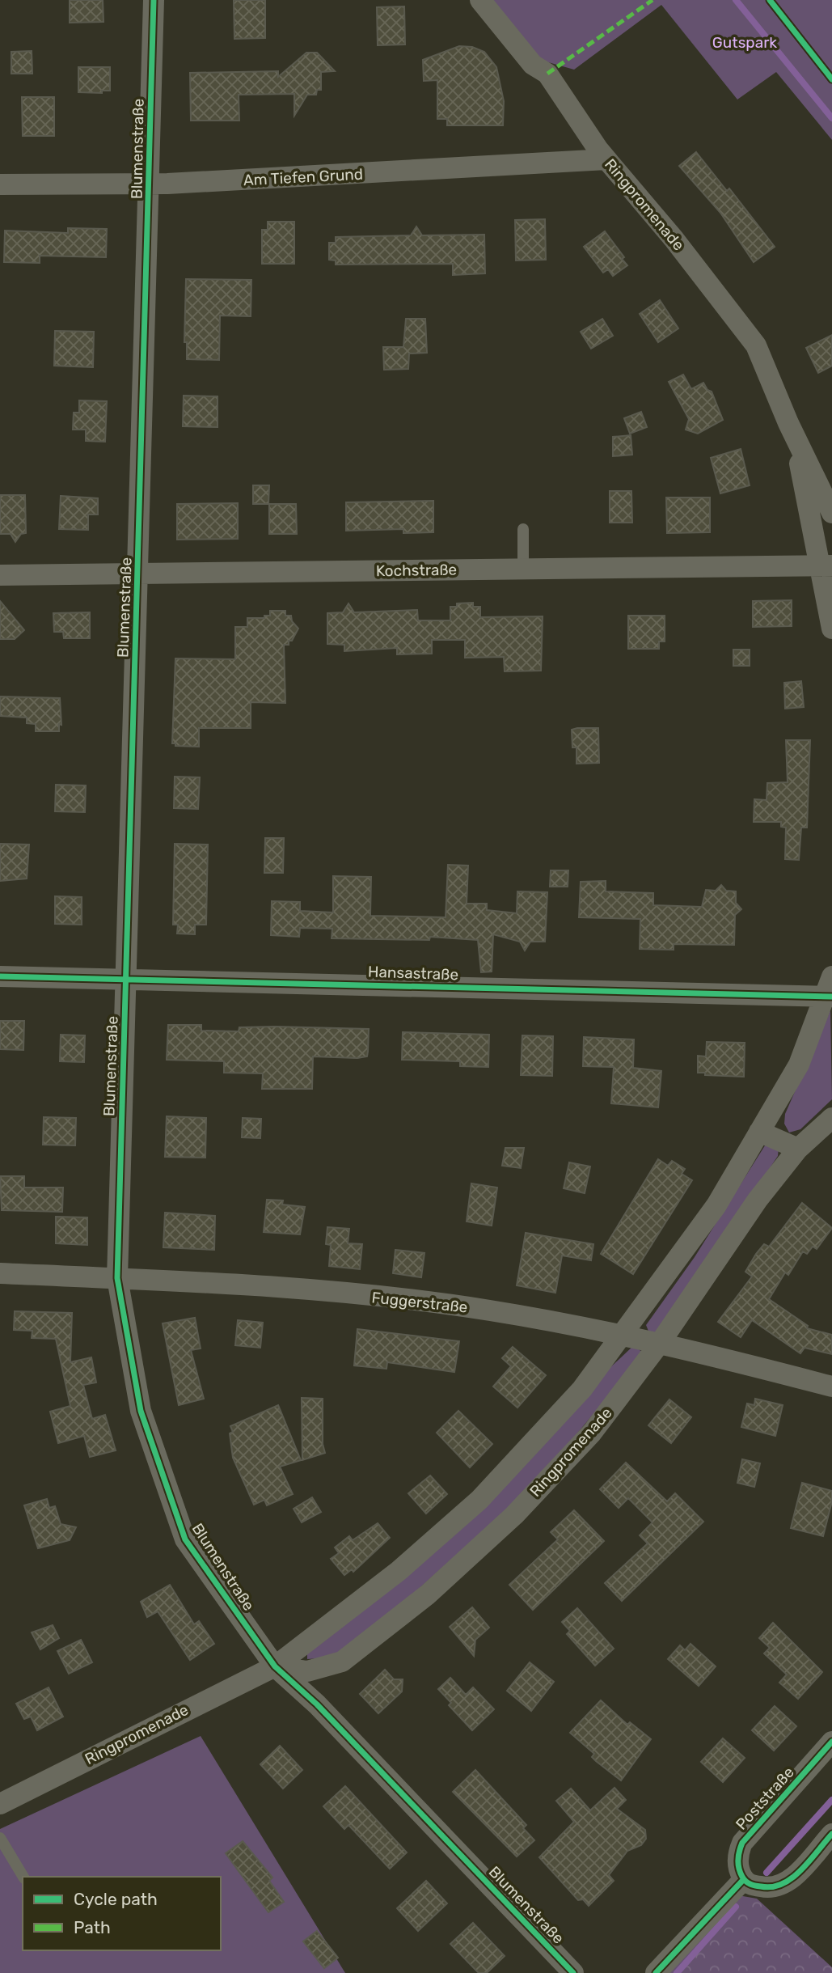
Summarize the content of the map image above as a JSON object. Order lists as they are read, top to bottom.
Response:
{
  "streets": {
    "street": [
      "Blumenstraße",
      "Am Tiefen Grund",
      "Ringpromenade",
      "Kochstraße",
      "Hansastraße",
      "Fuggerstraße",
      "Poststraße"
    ]
  },
  "crossings": [
    ["Blumenstraße", "Am Tiefen Grund"],
    ["Blumenstraße", "Ringpromenade"],
    ["Blumenstraße", "Kochstraße"],
    ["Blumenstraße", "Hansastraße"],
    ["Blumenstraße", "Fuggerstraße"],
    ["Am Tiefen Grund", "Ringpromenade"],
    ["Ringpromenade", "Kochstraße"],
    ["Ringpromenade", "Hansastraße"],
    ["Ringpromenade", "Fuggerstraße"]
  ],
  "parks": ["Gutspark"],
  "legend": ["Cycle path", "Path"]
}
